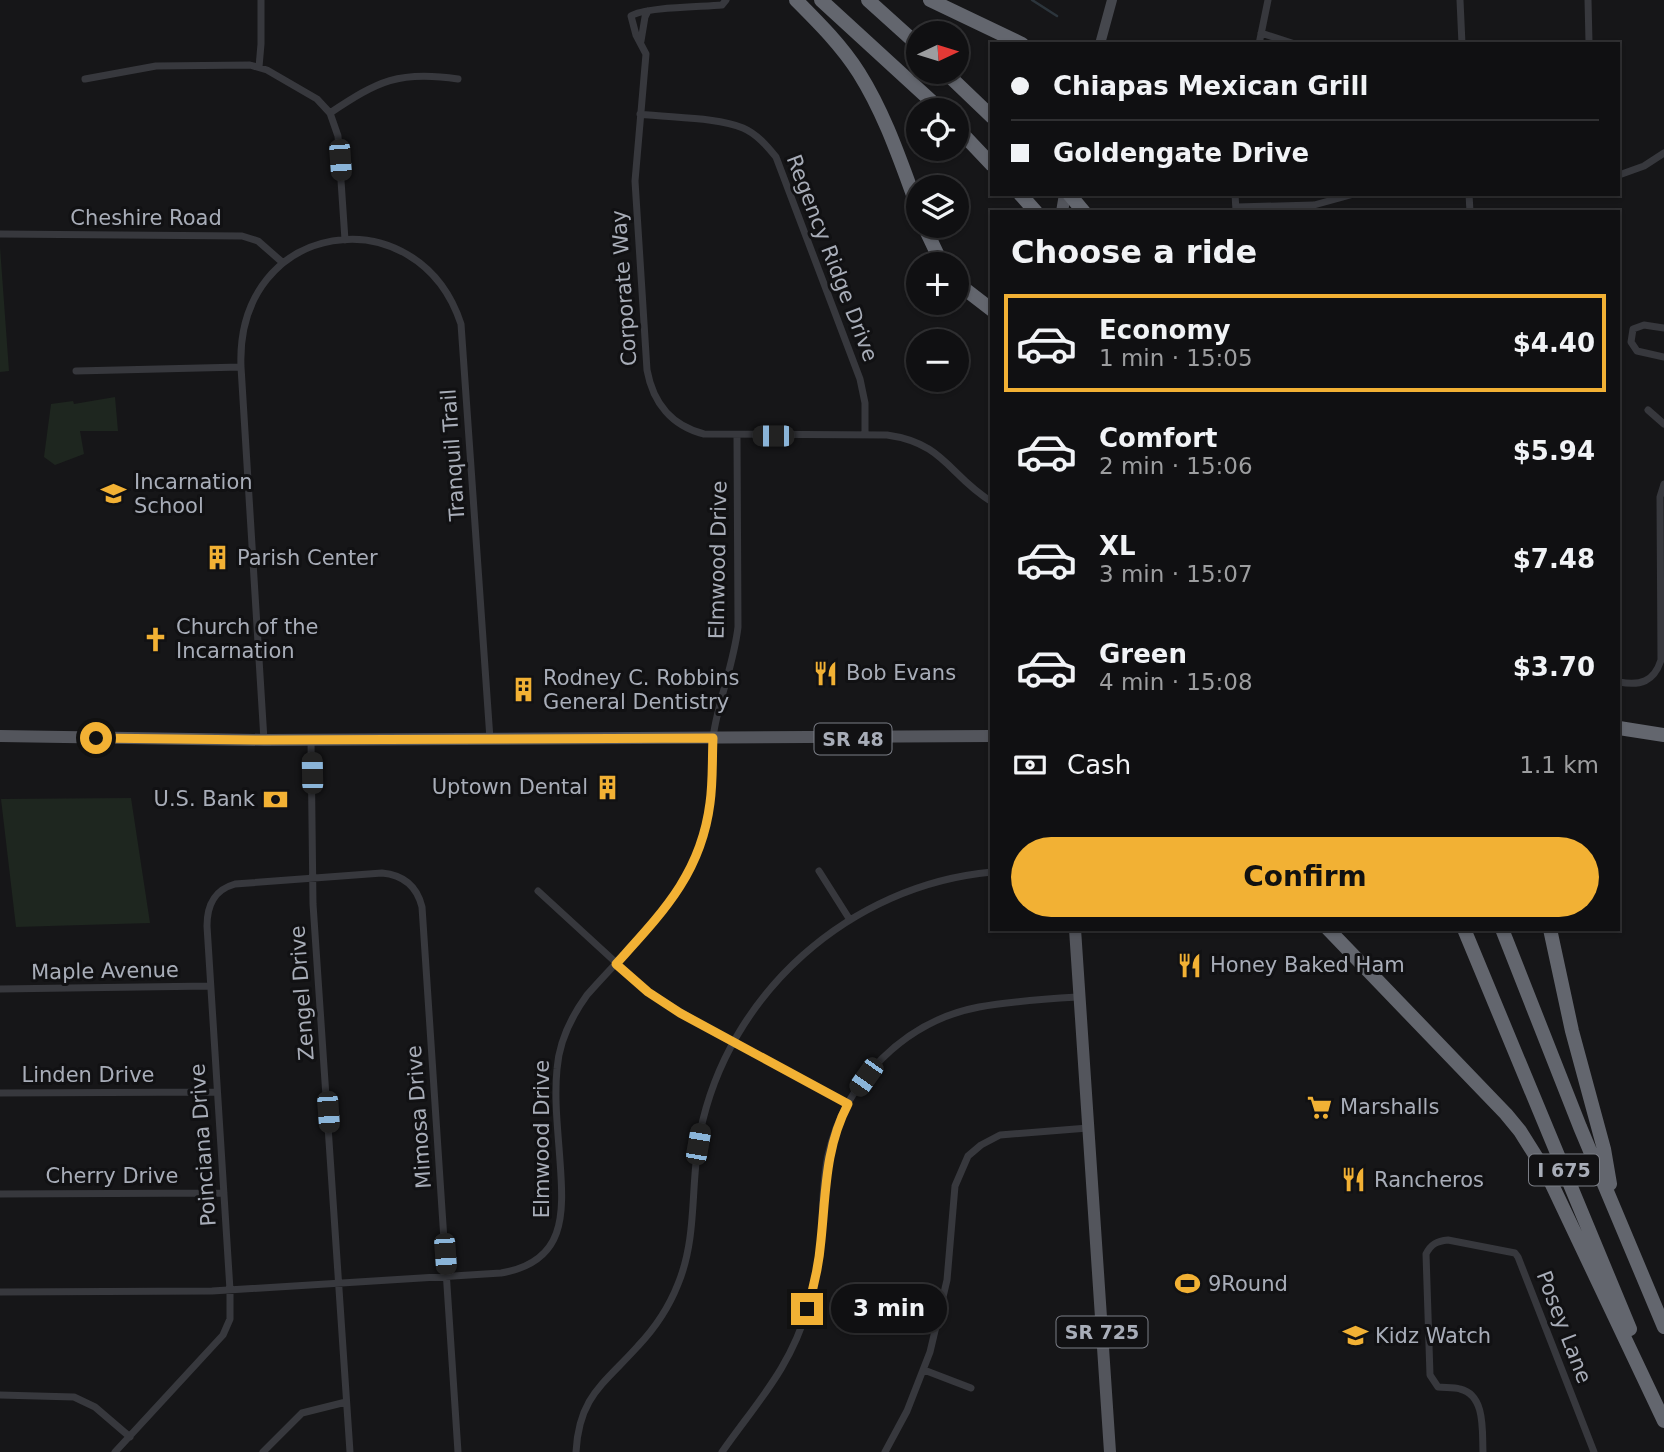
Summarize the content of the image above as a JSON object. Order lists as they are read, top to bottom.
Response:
{
  "streets": {
    "highway": ["I 675"],
    "main road": ["SR 48", "SR 725"],
    "street": [
      "Cheshire Road",
      "Regency Ridge Drive",
      "Corporate Way",
      "Tranquil Trail",
      "Elmwood Drive",
      "Maple Avenue",
      "Zengel Drive",
      "Linden Drive",
      "Mimosa Drive",
      "Poinciana Drive",
      "Cherry Drive",
      "Posey Lane"
    ]
  },
  "crossings": [
    ["Cheshire Road", "Tranquil Trail"],
    ["Regency Ridge Drive", "Corporate Way"],
    ["Corporate Way", "Elmwood Drive"],
    ["Tranquil Trail", "SR 48"],
    ["Elmwood Drive", "SR 48"],
    ["Elmwood Drive", "Zengel Drive"],
    ["Elmwood Drive", "Mimosa Drive"],
    ["Elmwood Drive", "Poinciana Drive"],
    ["SR 48", "Zengel Drive"],
    ["Maple Avenue", "Poinciana Drive"],
    ["Zengel Drive", "Mimosa Drive"],
    ["Zengel Drive", "Poinciana Drive"],
    ["Linden Drive", "Poinciana Drive"],
    ["Mimosa Drive", "Poinciana Drive"],
    ["Poinciana Drive", "Cherry Drive"]
  ],
  "places": {
    "school or university": ["Incarnation School", "Kidz Watch"],
    "building": ["Parish Center", "Rodney C. Robbins General Dentistry", "Uptown Dental"],
    "church": ["Church of the Incarnation"],
    "restaurant": ["Bob Evans", "Honey Baked Ham", "Rancheros"],
    "bank": ["U.S. Bank"],
    "supermarket": ["Marshalls"],
    "sports": ["9Round"]
  },
  "north": "right",
  "page": {
    "map_buttons": ["+", "−"],
    "banner": ["Chiapas Mexican Grill", "Goldengate Drive"],
    "heading": "Choose a ride",
    "list": [
      {
        "name": "Economy",
        "note": "1 min · 15:05",
        "value": "$4.40"
      },
      {
        "name": "Comfort",
        "note": "2 min · 15:06",
        "value": "$5.94"
      },
      {
        "name": "XL",
        "note": "3 min · 15:07",
        "value": "$7.48"
      },
      {
        "name": "Green",
        "note": "4 min · 15:08",
        "value": "$3.70"
      }
    ],
    "pay": ["Cash", "1.1 km"],
    "buttons": "Confirm",
    "bubble": "3 min"
  }
}
